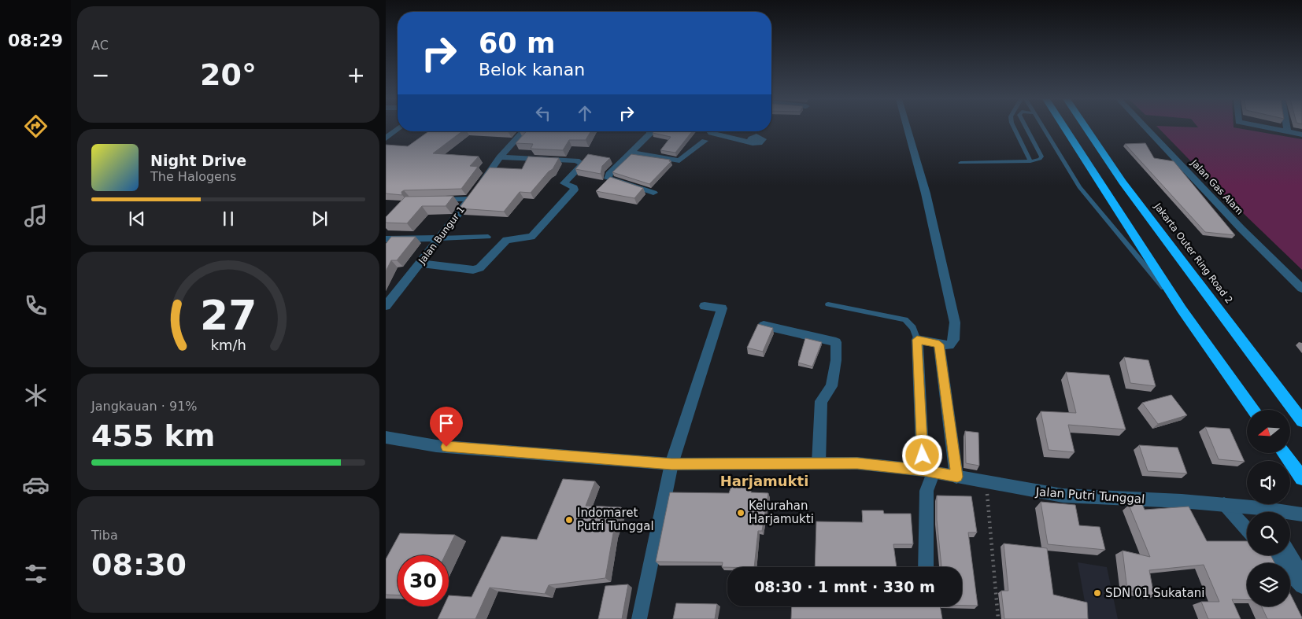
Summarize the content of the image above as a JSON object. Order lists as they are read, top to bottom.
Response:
{
  "streets": {
    "highway": ["Jakarta Outer Ring Road 2"],
    "street": ["Jalan Gas Alam", "Jalan Bungur 1", "Jalan Putri Tunggal"]
  },
  "districts": ["Harjamukti"],
  "places": ["Kelurahan Harjamukti", "Indomaret Putri Tunggal", "SDN 01 Sukatani"],
  "north": "left",
  "page": {
    "tabs": "08:29",
    "tile": [
      "AC",
      ["Jangkauan · 91%", "455 km"],
      ["Tiba", "08:30"]
    ],
    "turn": ["60 m", "Belok kanan"],
    "heat": ["−", "20°", "+"],
    "song": ["Night Drive", "The Halogens"],
    "limit": "30",
    "trip": "08:30 · 1 mnt · 330 m",
    "gauge": ["27", "km/h"]
  }
}
